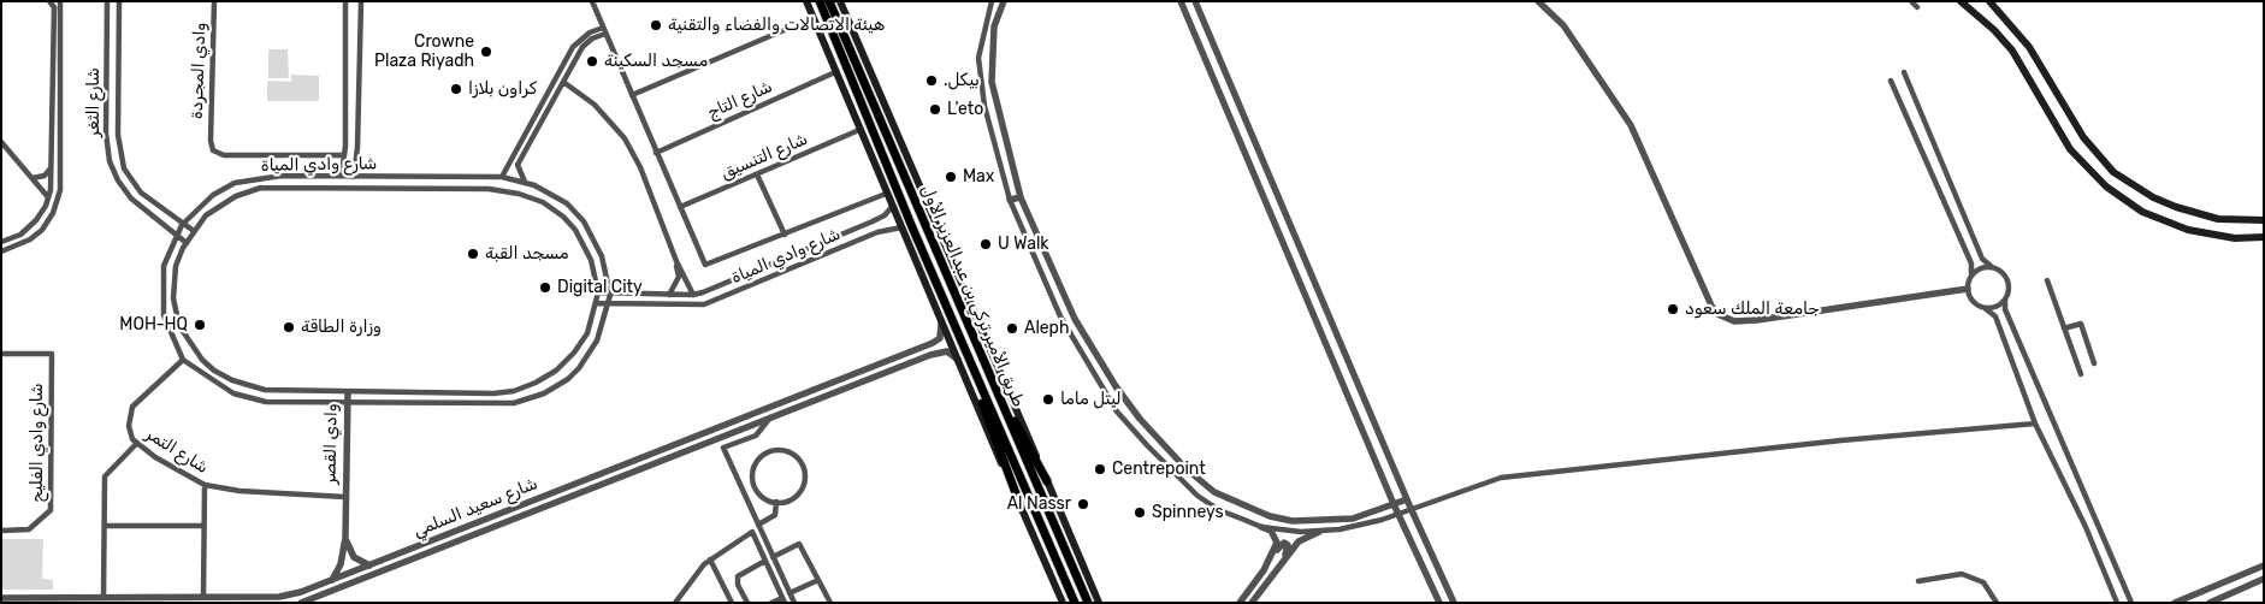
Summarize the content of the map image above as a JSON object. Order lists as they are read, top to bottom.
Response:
{
  "streets": {
    "main road": ["طريق الأمير تركي بن عبدالعزيز الأول"],
    "street": [
      "وادي المجردة",
      "شارع التاج",
      "شارع الثغر",
      "شارع التنسيق",
      "شارع وادي المياة",
      "شارع وادي الفليح",
      "وادي القصر",
      "شارع التمر",
      "شارع سعيد السلمي"
    ]
  },
  "crossings": [
    ["شارع الثغر", "شارع وادي المياة"],
    ["شارع وادي المياة", "وادي القصر"],
    ["شارع وادي المياة", "شارع التمر"],
    ["وادي القصر", "شارع التمر"],
    ["وادي القصر", "شارع سعيد السلمي"]
  ],
  "places": [
    "هيئة الاتصالات والفضاء والتقنية",
    "Crowne Plaza Riyadh",
    "مسجد السكينة",
    ".بيكل",
    "كراون بلازا",
    "L'eto",
    "Max",
    "U Walk",
    "مسجد القبة",
    "Digital City",
    "جامعة الملك سعود",
    "MOH-HQ",
    "وزارة الطاقة",
    "Aleph",
    "ليتل ماما",
    "Centrepoint",
    "Al Nassr",
    "Spinneys"
  ]
}
